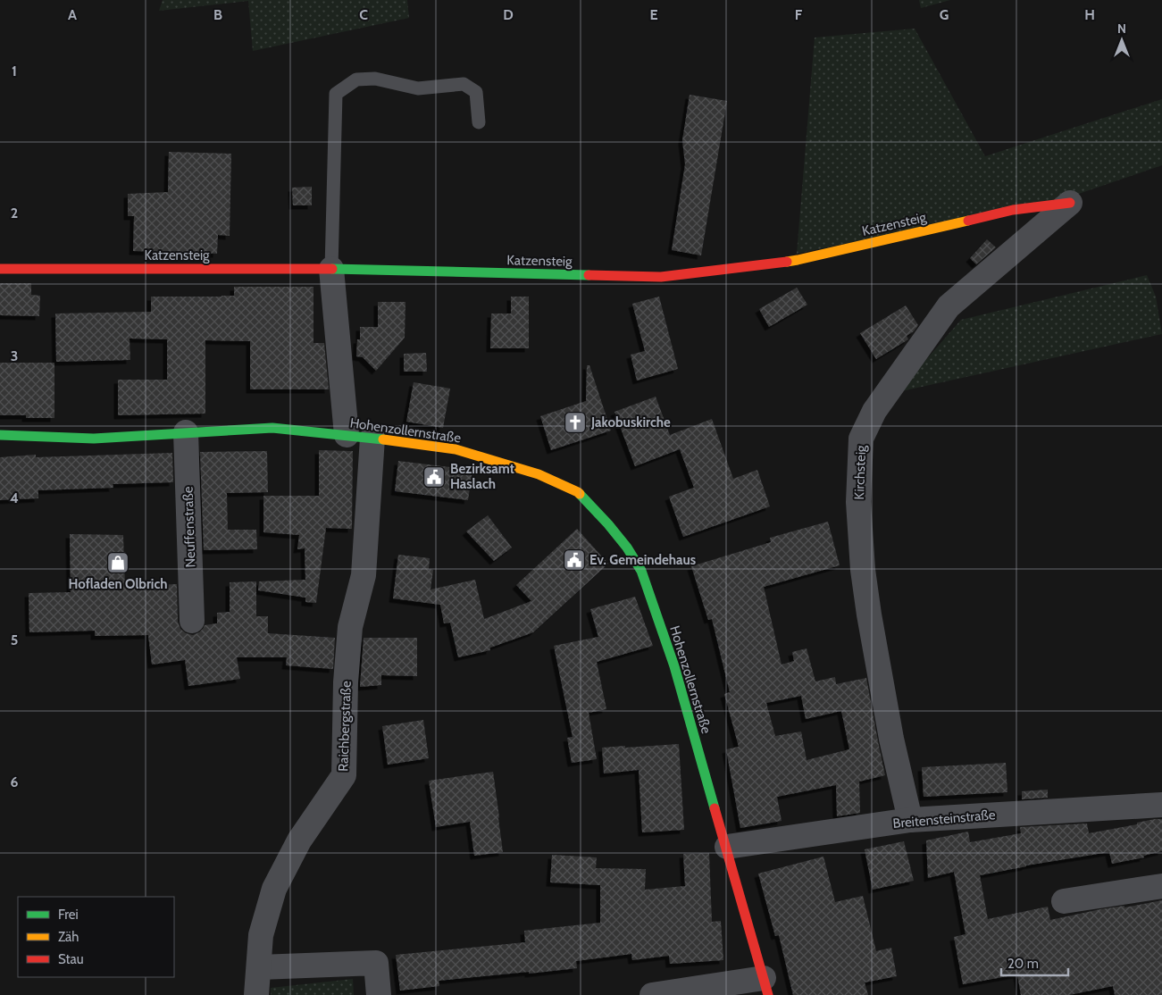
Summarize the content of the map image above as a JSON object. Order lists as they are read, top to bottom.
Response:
{
  "streets": {
    "street": [
      "Katzensteig",
      "Hohenzollernstraße",
      "Kirchsteig",
      "Neuffenstraße",
      "Raichbergstraße",
      "Breitensteinstraße"
    ]
  },
  "crossings": [
    ["Katzensteig", "Kirchsteig"],
    ["Hohenzollernstraße", "Neuffenstraße"],
    ["Hohenzollernstraße", "Raichbergstraße"],
    ["Hohenzollernstraße", "Breitensteinstraße"],
    ["Kirchsteig", "Breitensteinstraße"]
  ],
  "places": {
    "church": ["Jakobuskirche"],
    "public building": ["Bezirksamt Haslach", "Ev. Gemeindehaus"],
    "shop": ["Hofladen Olbrich"]
  },
  "legend": ["Frei", "Zäh", "Stau"],
  "scale_bar": "20 m",
  "north": "top",
  "grid": {
    "columns": [
      "A",
      "B",
      "C",
      "D",
      "E",
      "F",
      "G",
      "H"
    ],
    "rows": [
      "1",
      "2",
      "3",
      "4",
      "5",
      "6"
    ]
  }
}
